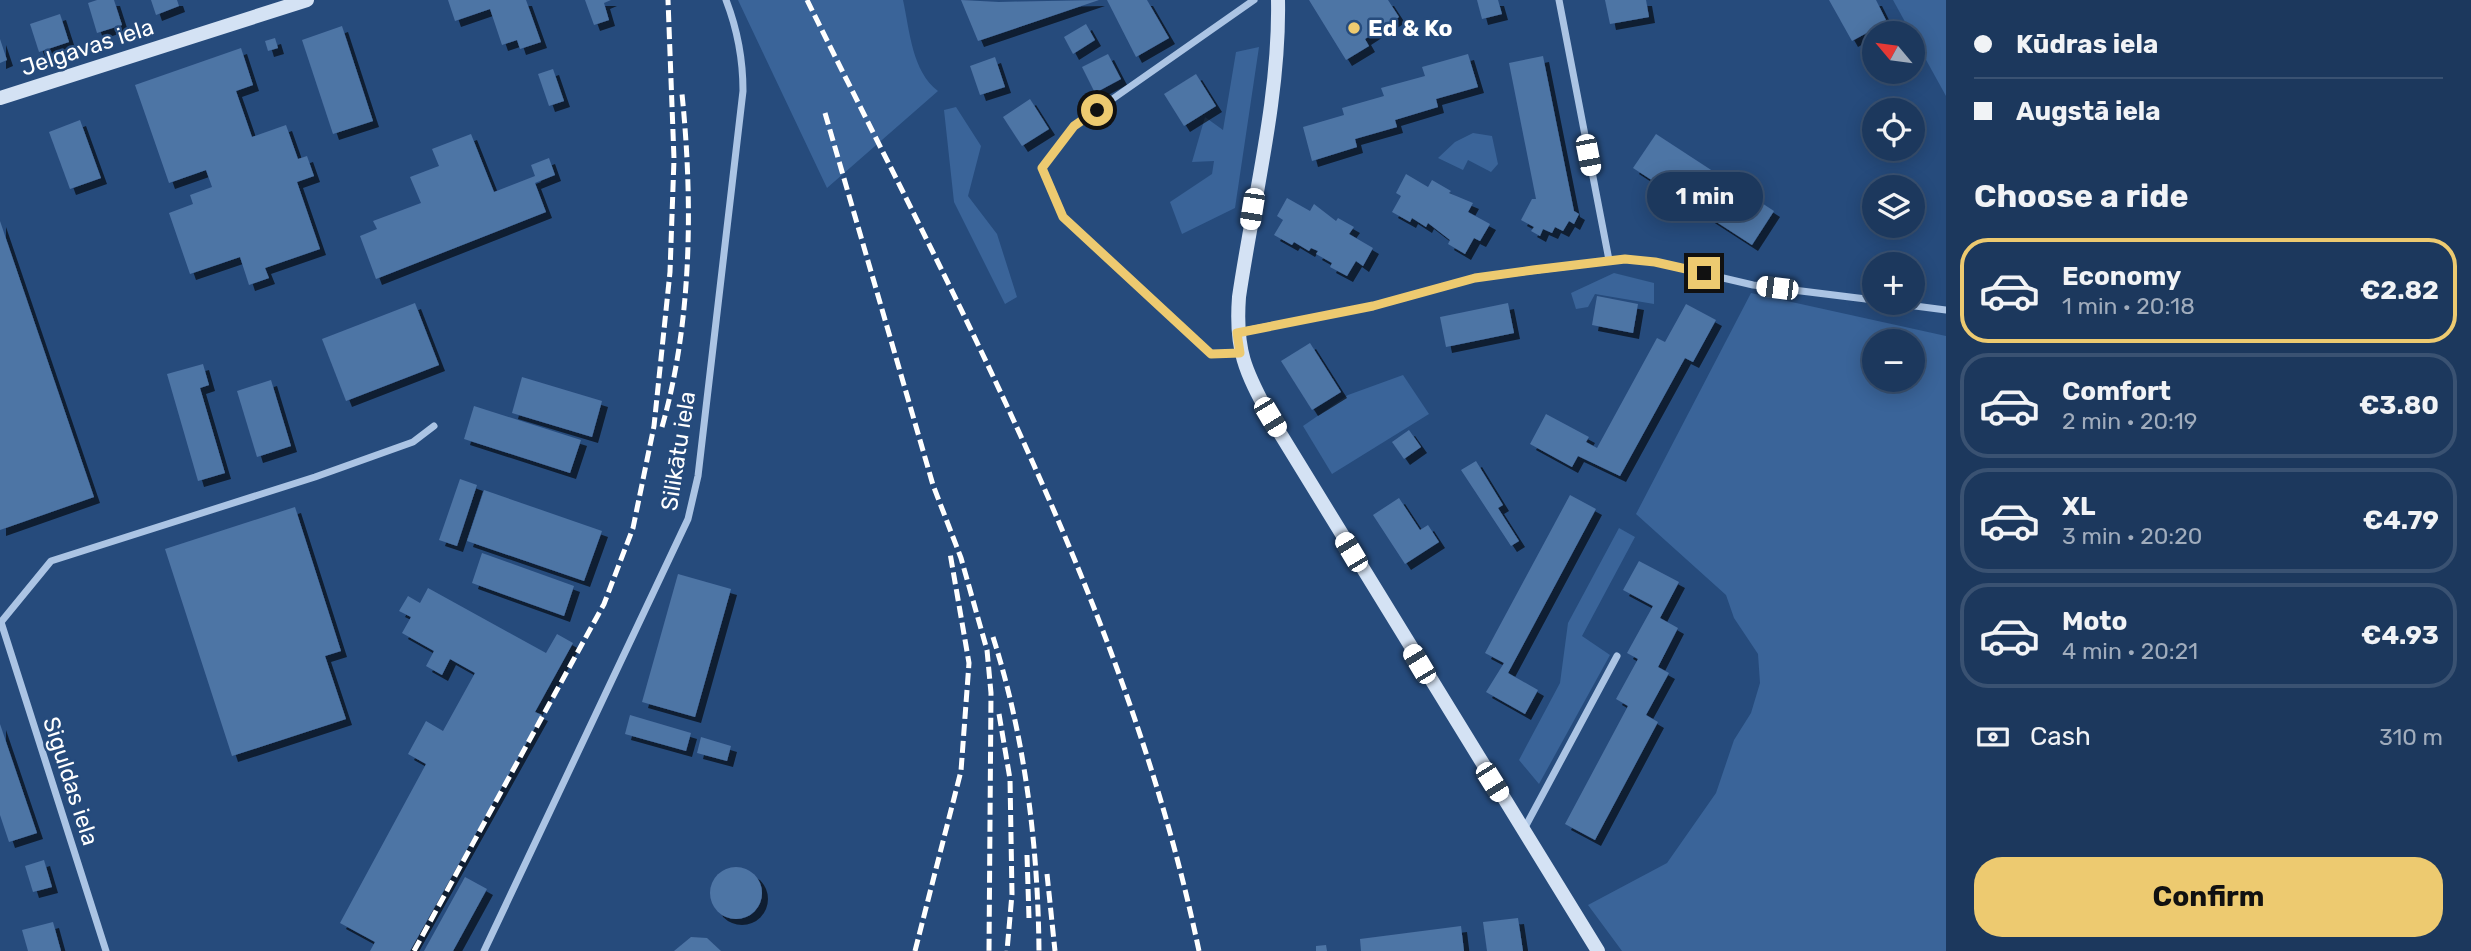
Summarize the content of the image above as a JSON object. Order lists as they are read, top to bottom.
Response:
{
  "streets": {
    "street": ["Jelgavas iela", "Silikātu iela", "Siguldas iela"]
  },
  "places": ["Ed & Ko"],
  "north": "top left",
  "page": {
    "banner": ["Kūdras iela", "Augstā iela"],
    "map_buttons": ["+", "−"],
    "heading": "Choose a ride",
    "bubble": "1 min",
    "list": [
      {
        "name": "Economy",
        "note": "1 min · 20:18",
        "value": "€2.82"
      },
      {
        "name": "Comfort",
        "note": "2 min · 20:19",
        "value": "€3.80"
      },
      {
        "name": "XL",
        "note": "3 min · 20:20",
        "value": "€4.79"
      },
      {
        "name": "Moto",
        "note": "4 min · 20:21",
        "value": "€4.93"
      }
    ],
    "pay": ["Cash", "310 m"],
    "buttons": "Confirm"
  }
}
